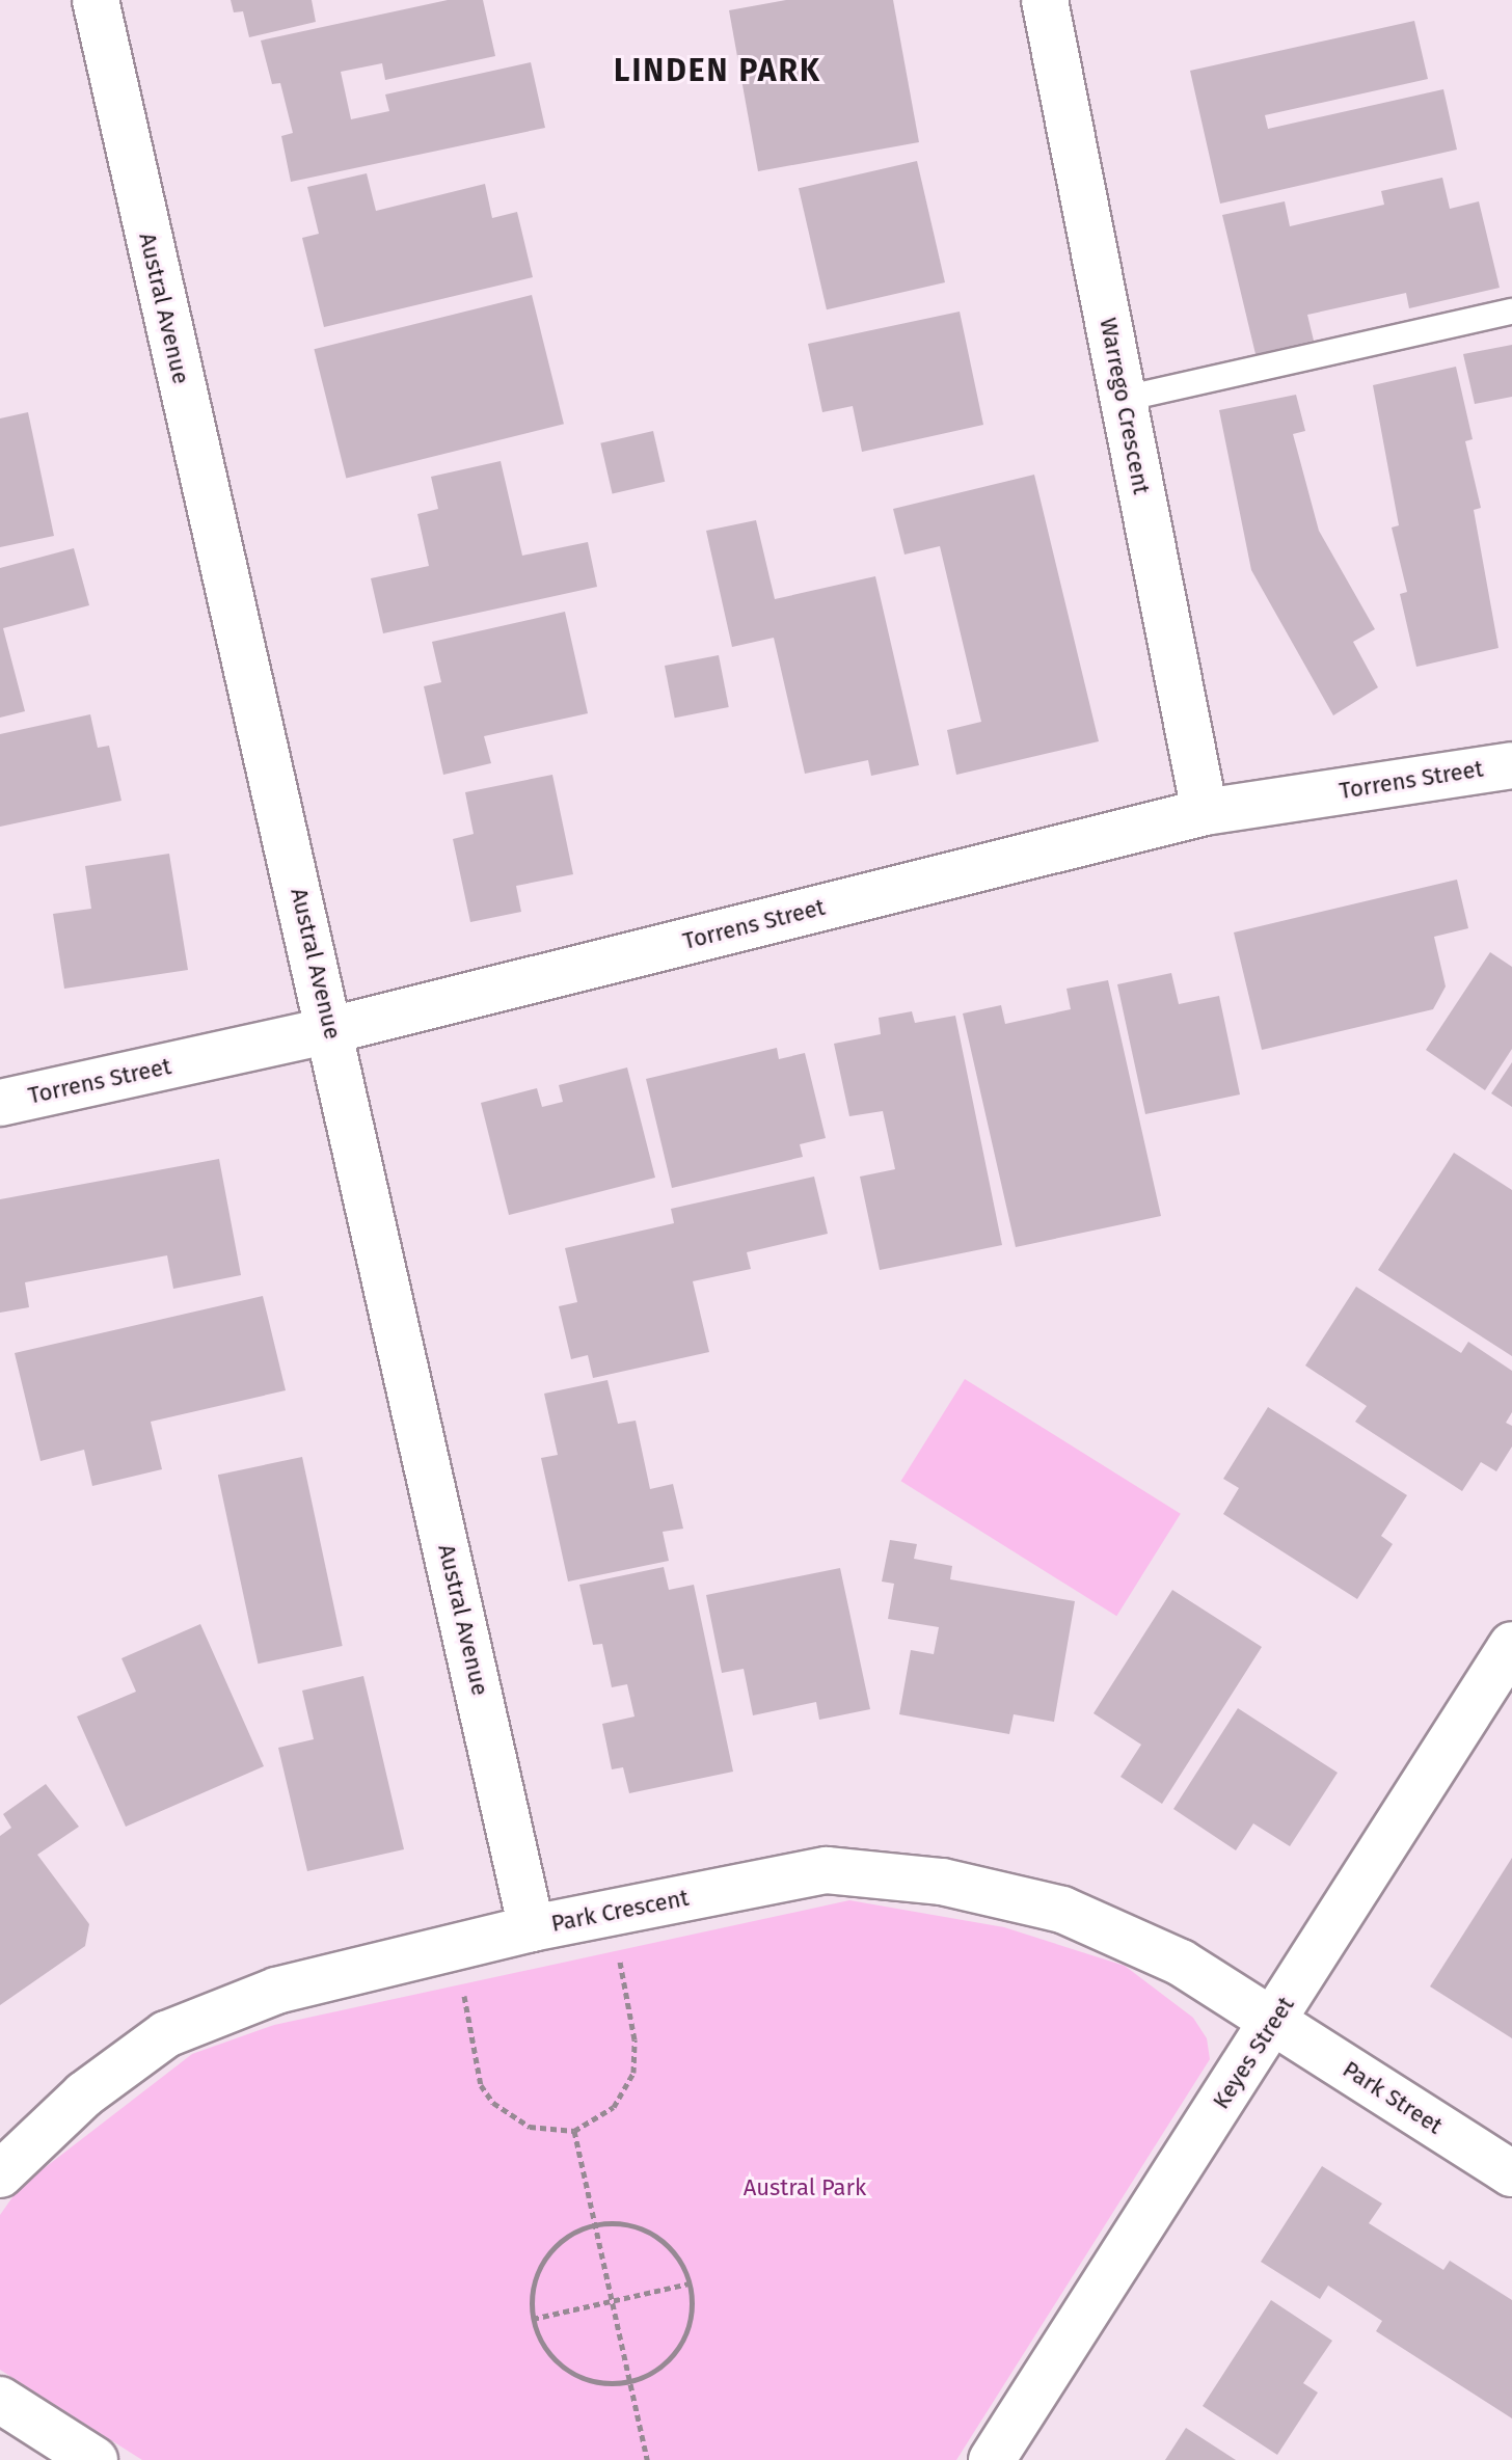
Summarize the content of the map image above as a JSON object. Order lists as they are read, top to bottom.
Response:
{
  "streets": {
    "street": [
      "Austral Avenue",
      "Warrego Crescent",
      "Torrens Street",
      "Park Crescent",
      "Keyes Street",
      "Park Street"
    ]
  },
  "crossings": [
    ["Austral Avenue", "Torrens Street"],
    ["Austral Avenue", "Park Crescent"],
    ["Warrego Crescent", "Torrens Street"],
    ["Park Crescent", "Keyes Street"],
    ["Park Crescent", "Park Street"],
    ["Keyes Street", "Park Street"]
  ],
  "districts": ["LINDEN PARK"],
  "parks": ["Austral Park"]
}
